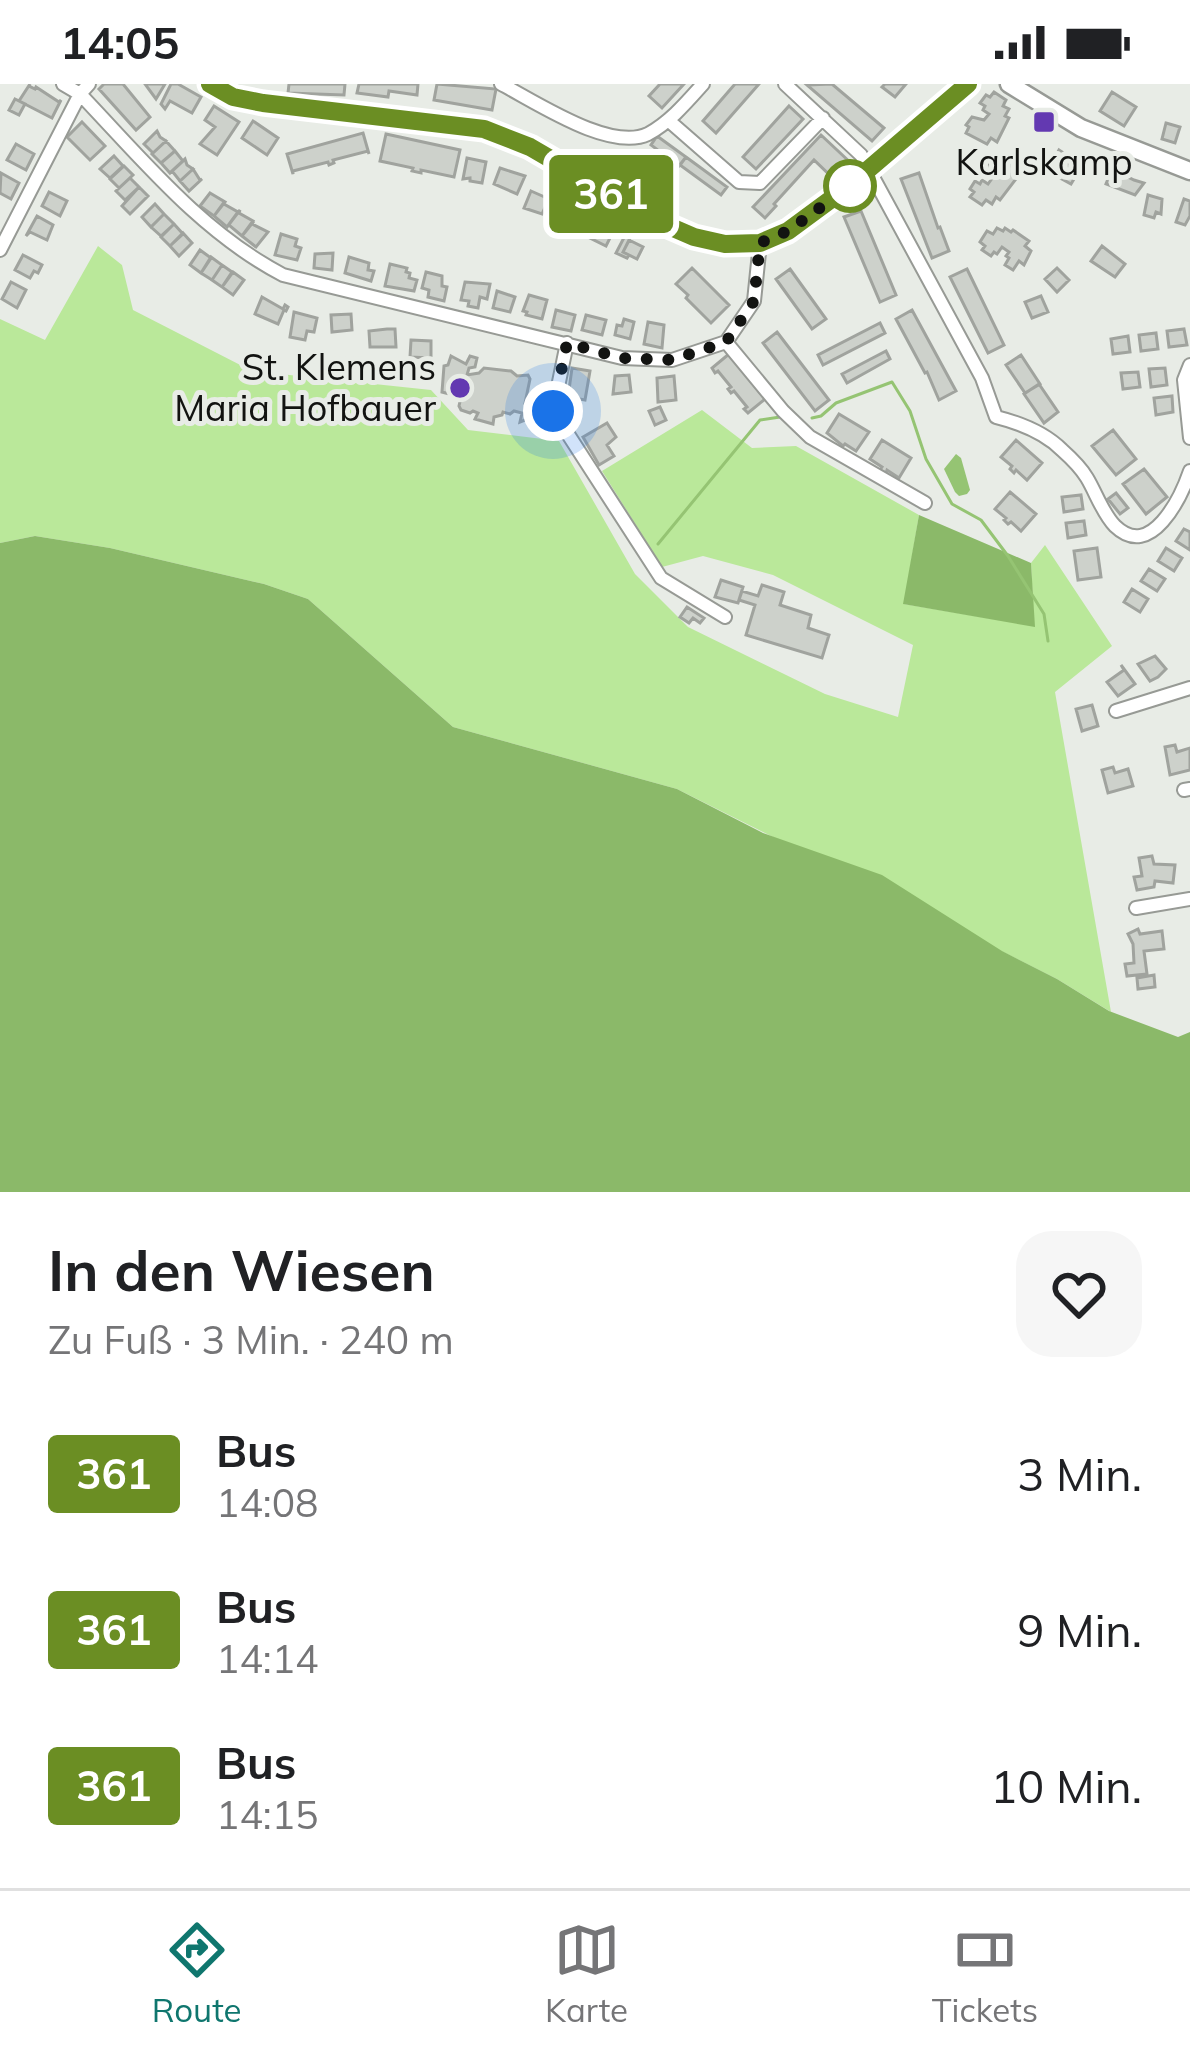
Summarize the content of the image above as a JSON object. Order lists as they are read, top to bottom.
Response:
{
  "places": {
    "transit": ["Karlskamp"],
    "other": ["St. Klemens Maria Hofbauer"]
  },
  "lines": ["bus line 361"],
  "page": {
    "status": "14:05",
    "on_map": "361",
    "heading": ["In den Wiesen", "Zu Fuß · 3 Min. · 240 m"],
    "list": [
      {
        "mark": "361",
        "name": "Bus",
        "note": "14:08",
        "value": "3 Min."
      },
      {
        "mark": "361",
        "name": "Bus",
        "note": "14:14",
        "value": "9 Min."
      },
      {
        "mark": "361",
        "name": "Bus",
        "note": "14:15",
        "value": "10 Min."
      }
    ],
    "tabs": ["Route", "Karte", "Tickets"]
  }
}
